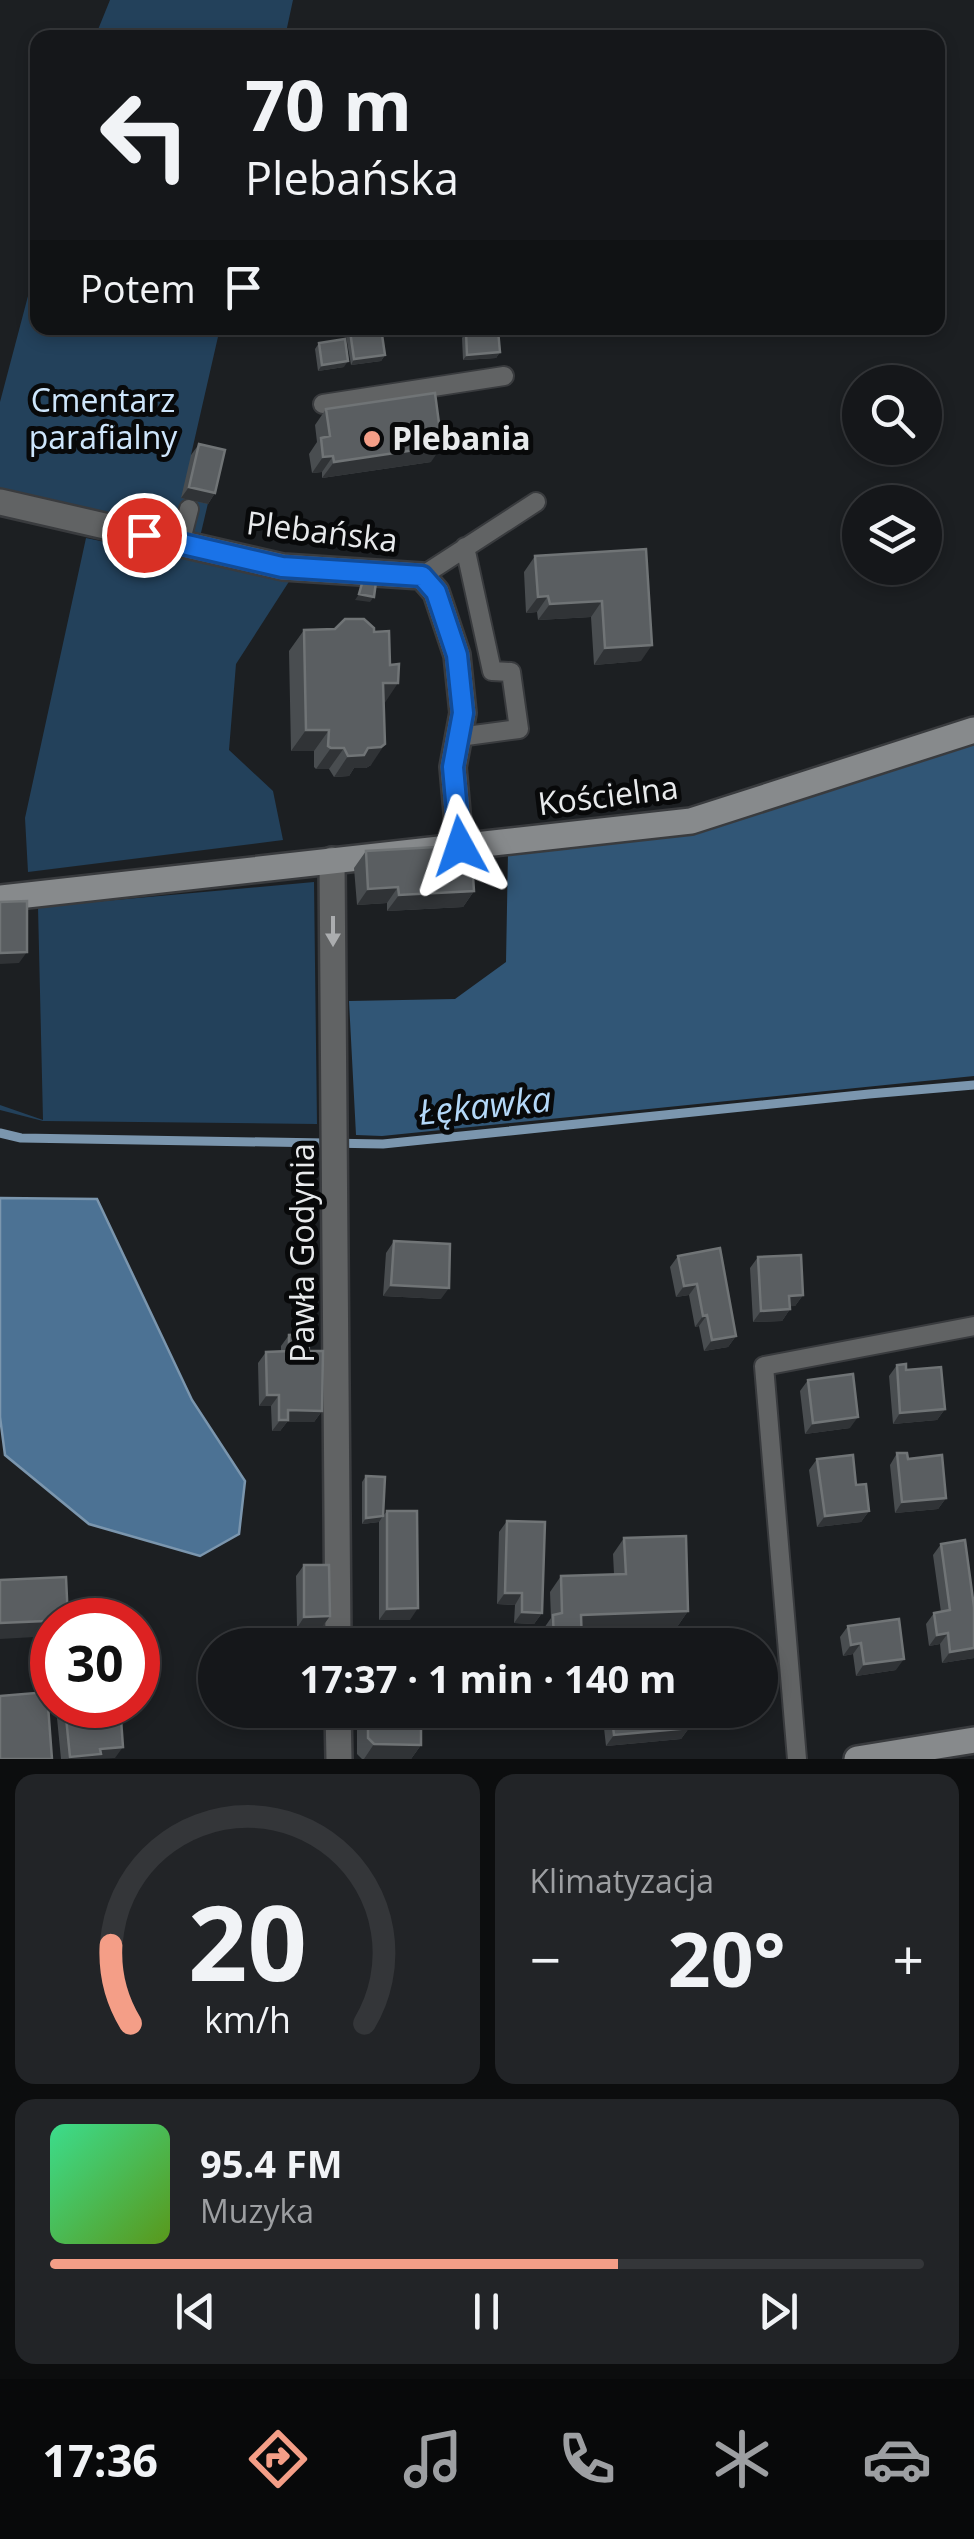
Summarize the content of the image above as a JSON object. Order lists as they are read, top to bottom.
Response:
{
  "streets": {
    "street": ["Plebańska", "Kościelna", "Pawła Godynia"]
  },
  "crossings": [
    ["Plebańska", "Kościelna"],
    ["Kościelna", "Pawła Godynia"]
  ],
  "one_way": ["Pawła Godynia"],
  "water": ["Łękawka"],
  "parks": ["Cmentarz parafialny"],
  "places": ["Plebania"],
  "page": {
    "turn": ["70 m", "Plebańska"],
    "then": "Potem",
    "limit": "30",
    "trip": "17:37 · 1 min · 140 m",
    "tile": "Klimatyzacja",
    "heat": ["−", "20°", "+"],
    "song": ["95.4 FM", "Muzyka"],
    "tabs": "17:36",
    "gauge": ["20", "km/h"]
  }
}
